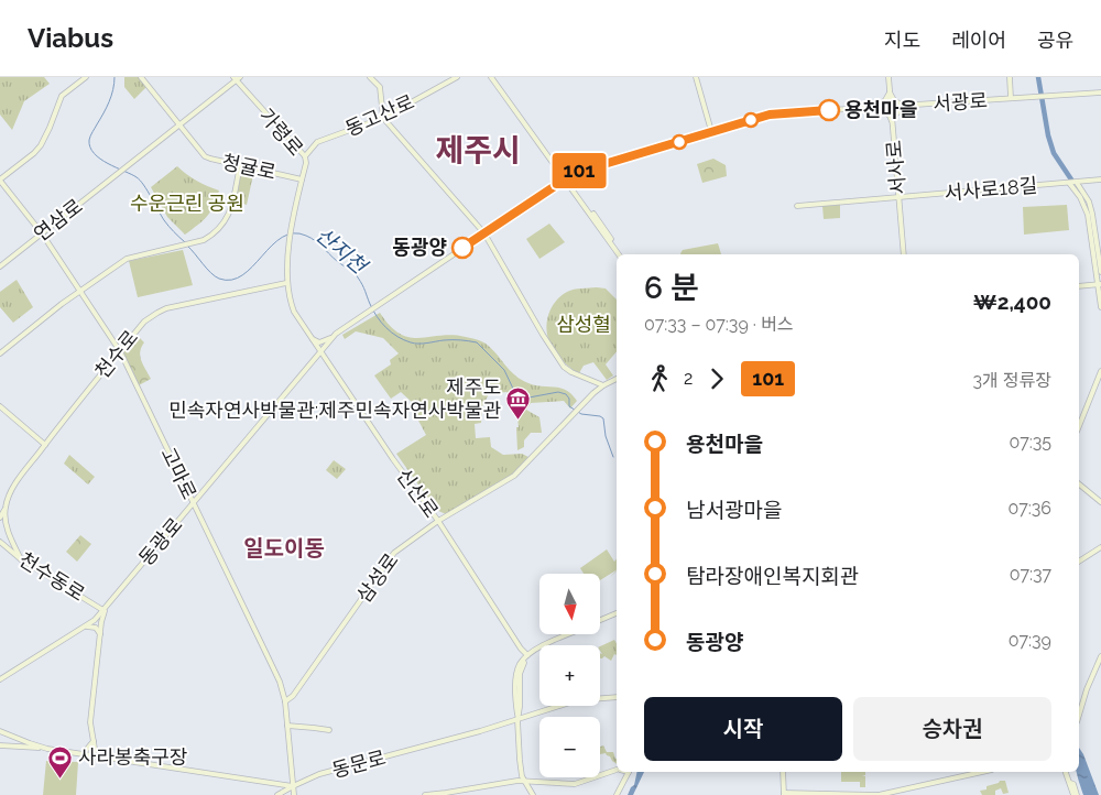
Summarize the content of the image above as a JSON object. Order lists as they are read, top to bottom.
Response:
{
  "streets": {
    "main road": [
      "서광로",
      "동고산로",
      "가령로",
      "청귤로",
      "서사로",
      "서사로18길",
      "연삼로",
      "천수로",
      "고마로",
      "신산로",
      "동광로",
      "천수동로",
      "삼성로",
      "동문로"
    ]
  },
  "crossings": [
    ["서광로", "서사로"],
    ["동고산로", "가령로"],
    ["가령로", "청귤로"],
    ["가령로", "천수로"],
    ["청귤로", "연삼로"],
    ["서사로", "서사로18길"],
    ["연삼로", "고마로"],
    ["천수로", "고마로"],
    ["고마로", "동광로"],
    ["고마로", "삼성로"],
    ["고마로", "동문로"],
    ["신산로", "동광로"],
    ["신산로", "삼성로"],
    ["동광로", "천수동로"]
  ],
  "districts": ["제주시", "일도이동"],
  "water": ["산지천"],
  "parks": ["수운근린 공원", "삼성혈"],
  "places": {
    "other": ["용천마을", "동광양"],
    "museum": ["제주도 민속자연사박물관;제주민속자연사박물관"],
    "sports": ["사라봉축구장"]
  },
  "lines": ["bus line 101"],
  "north": "bottom",
  "page": {
    "header": "Viabus",
    "nav": ["지도", "레이어", "공유"],
    "on_map": "101",
    "heading": ["6 분", "07:33 – 07:39 · 버스", "₩2,400"],
    "legs": ["2", "101", "3개 정류장"],
    "list": [
      {
        "name": "용천마을",
        "value": "07:35"
      },
      {
        "name": "남서광마을",
        "value": "07:36"
      },
      {
        "name": "탐라장애인복지회관",
        "value": "07:37"
      },
      {
        "name": "동광양",
        "value": "07:39"
      }
    ],
    "map_buttons": ["+", "−"],
    "buttons": ["시작", "승차권"]
  }
}
